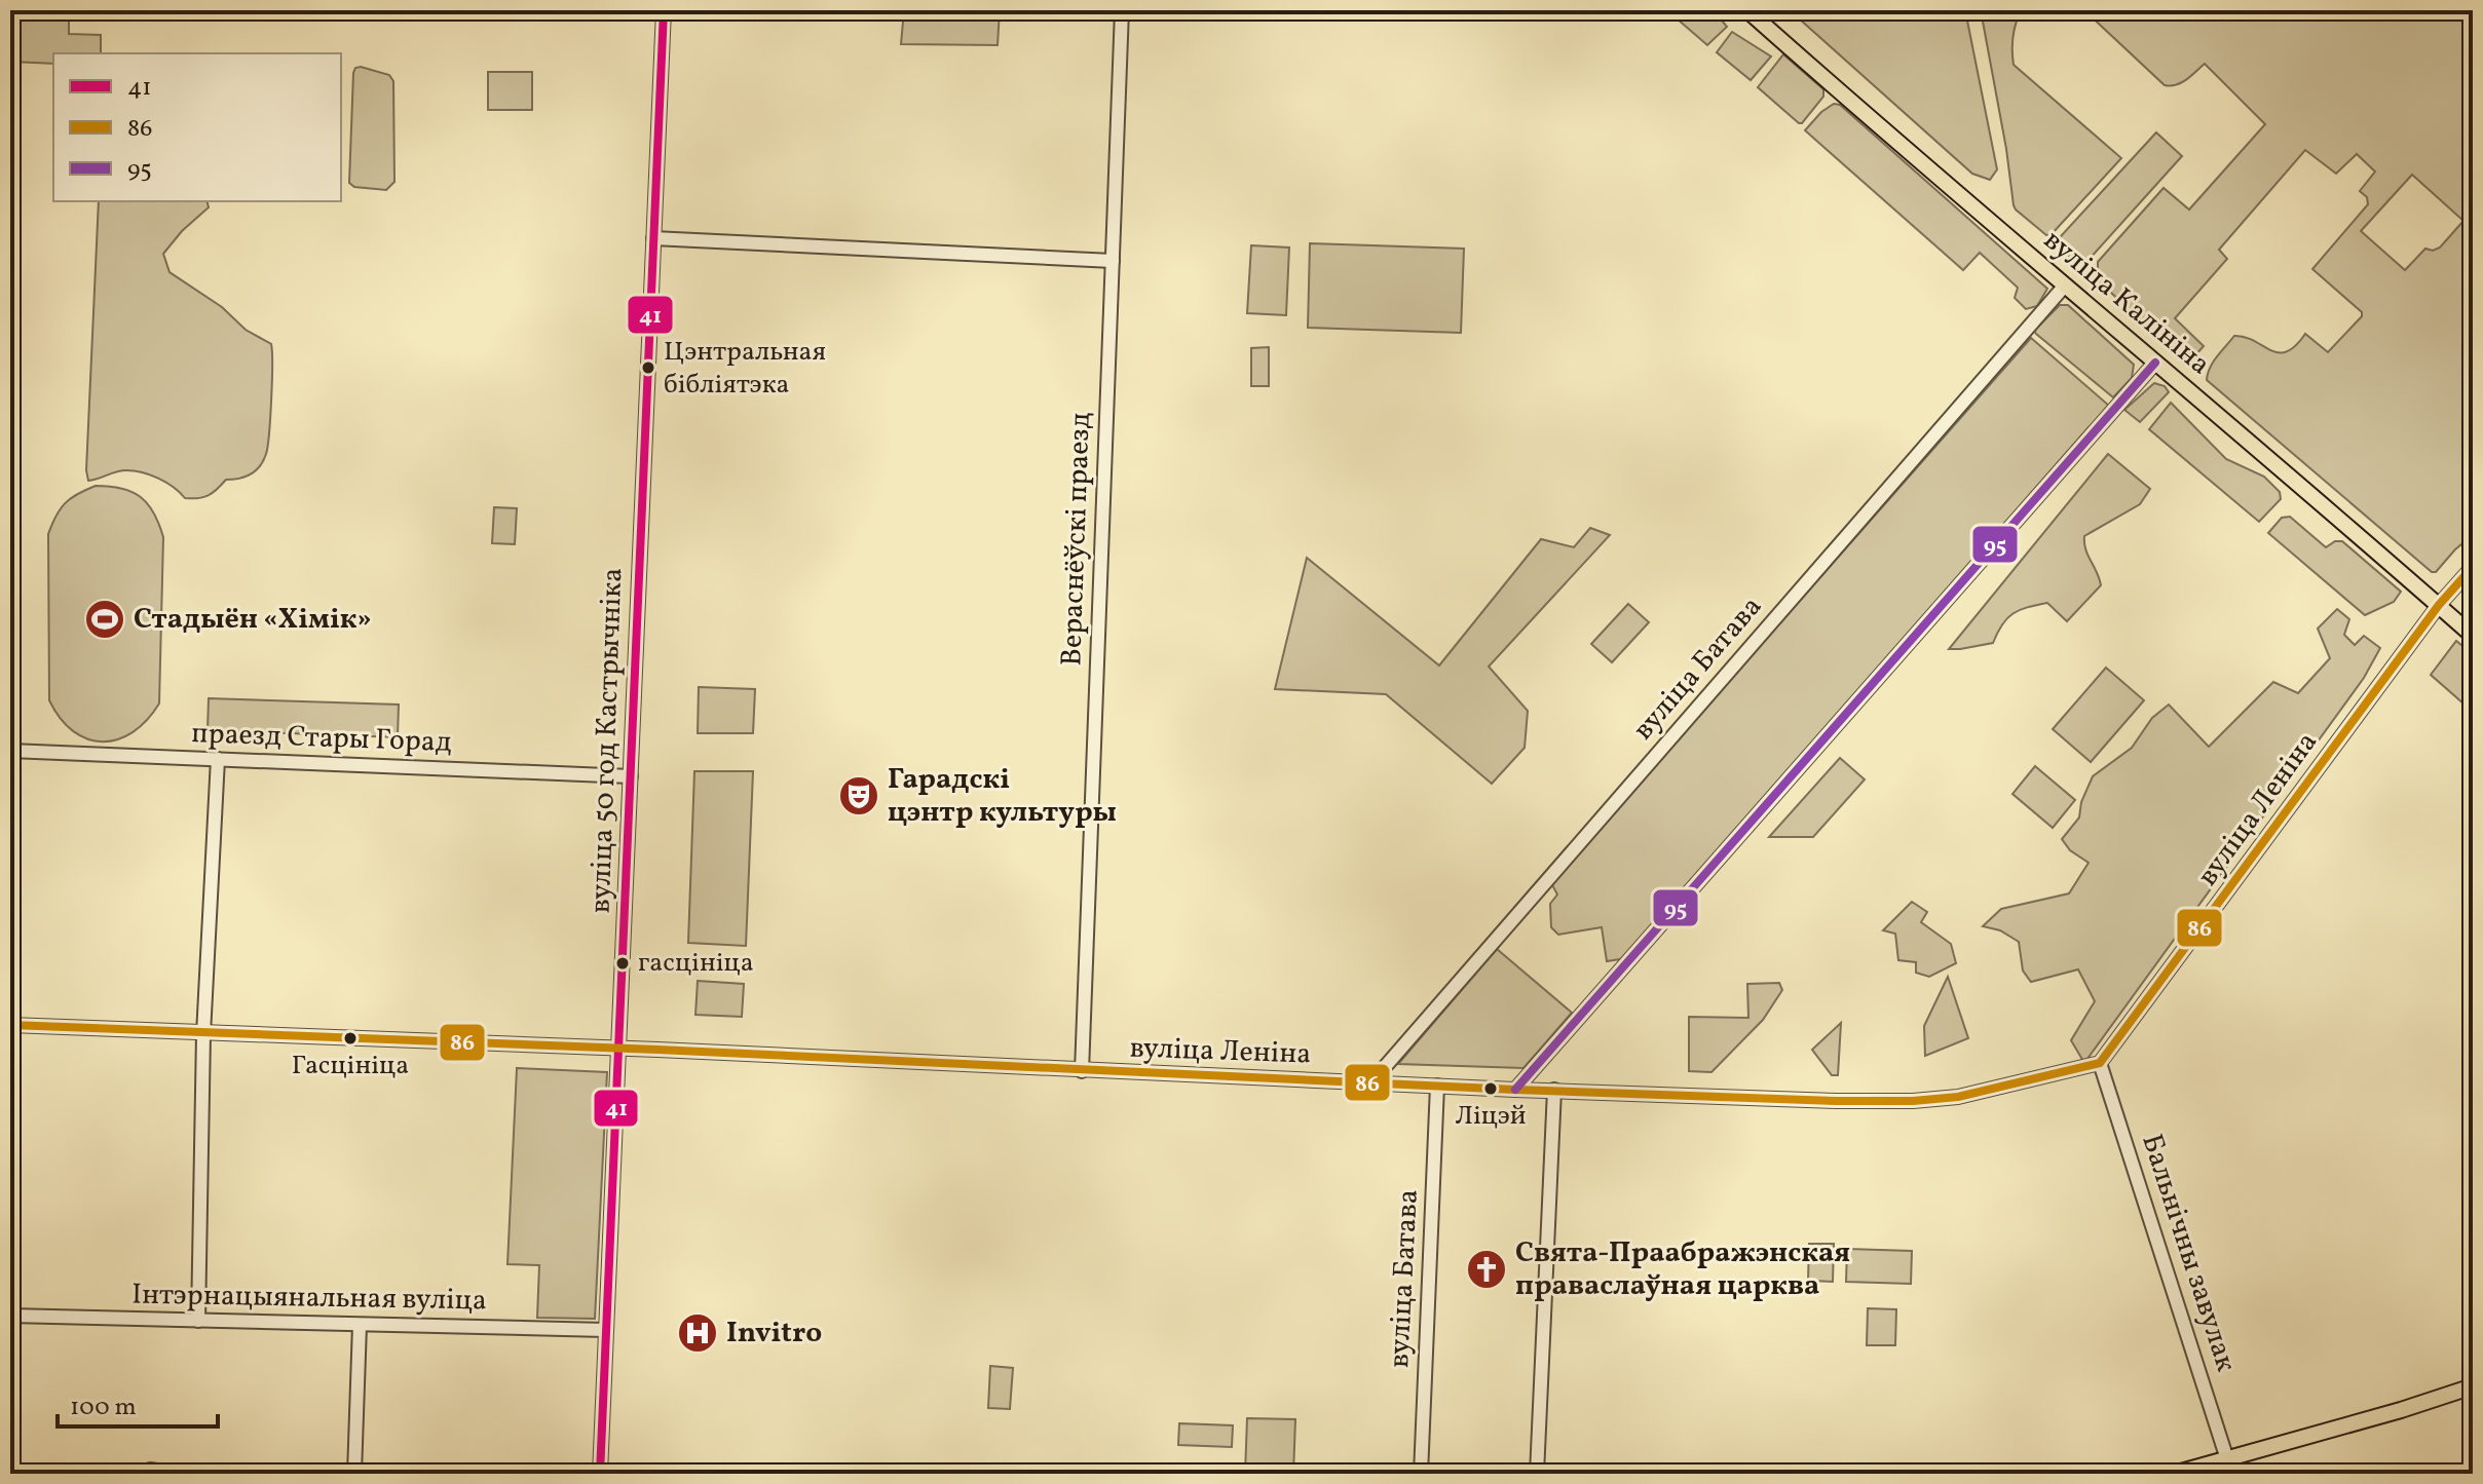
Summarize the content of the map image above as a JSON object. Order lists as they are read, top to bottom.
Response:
{
  "streets": {
    "main road": ["вуліца Калініна"],
    "street": [
      "Вераснёўскі праезд",
      "вуліца Батава",
      "праезд Стары Горад",
      "вуліца 50 год Кастрычніка",
      "вуліца Леніна",
      "Бальнічны завулак",
      "Інтэрнацыянальная вуліца"
    ]
  },
  "crossings": [
    ["вуліца Калініна", "вуліца Батава"],
    ["вуліца Калініна", "вуліца Леніна"],
    ["Вераснёўскі праезд", "вуліца Леніна"],
    ["вуліца Батава", "вуліца Леніна"],
    ["праезд Стары Горад", "вуліца 50 год Кастрычніка"],
    ["вуліца 50 год Кастрычніка", "вуліца Леніна"],
    ["вуліца 50 год Кастрычніка", "Інтэрнацыянальная вуліца"],
    ["вуліца Леніна", "Бальнічны завулак"]
  ],
  "places": {
    "other": [
      "Цэнтральная бібліятэка",
      "гасцініца",
      "Гасцініца",
      "Ліцэй"
    ],
    "sports": ["Стадыён «Хімік»"],
    "theatre": ["Гарадскі цэнтр культуры"],
    "church": ["Свята-Праабражэнская праваслаўная царква"],
    "hospital": ["Invitro"]
  },
  "lines": ["transit line 41", "transit line 95", "transit line 86"],
  "legend": ["41", "86", "95"],
  "scale_bar": "100 m"
}
